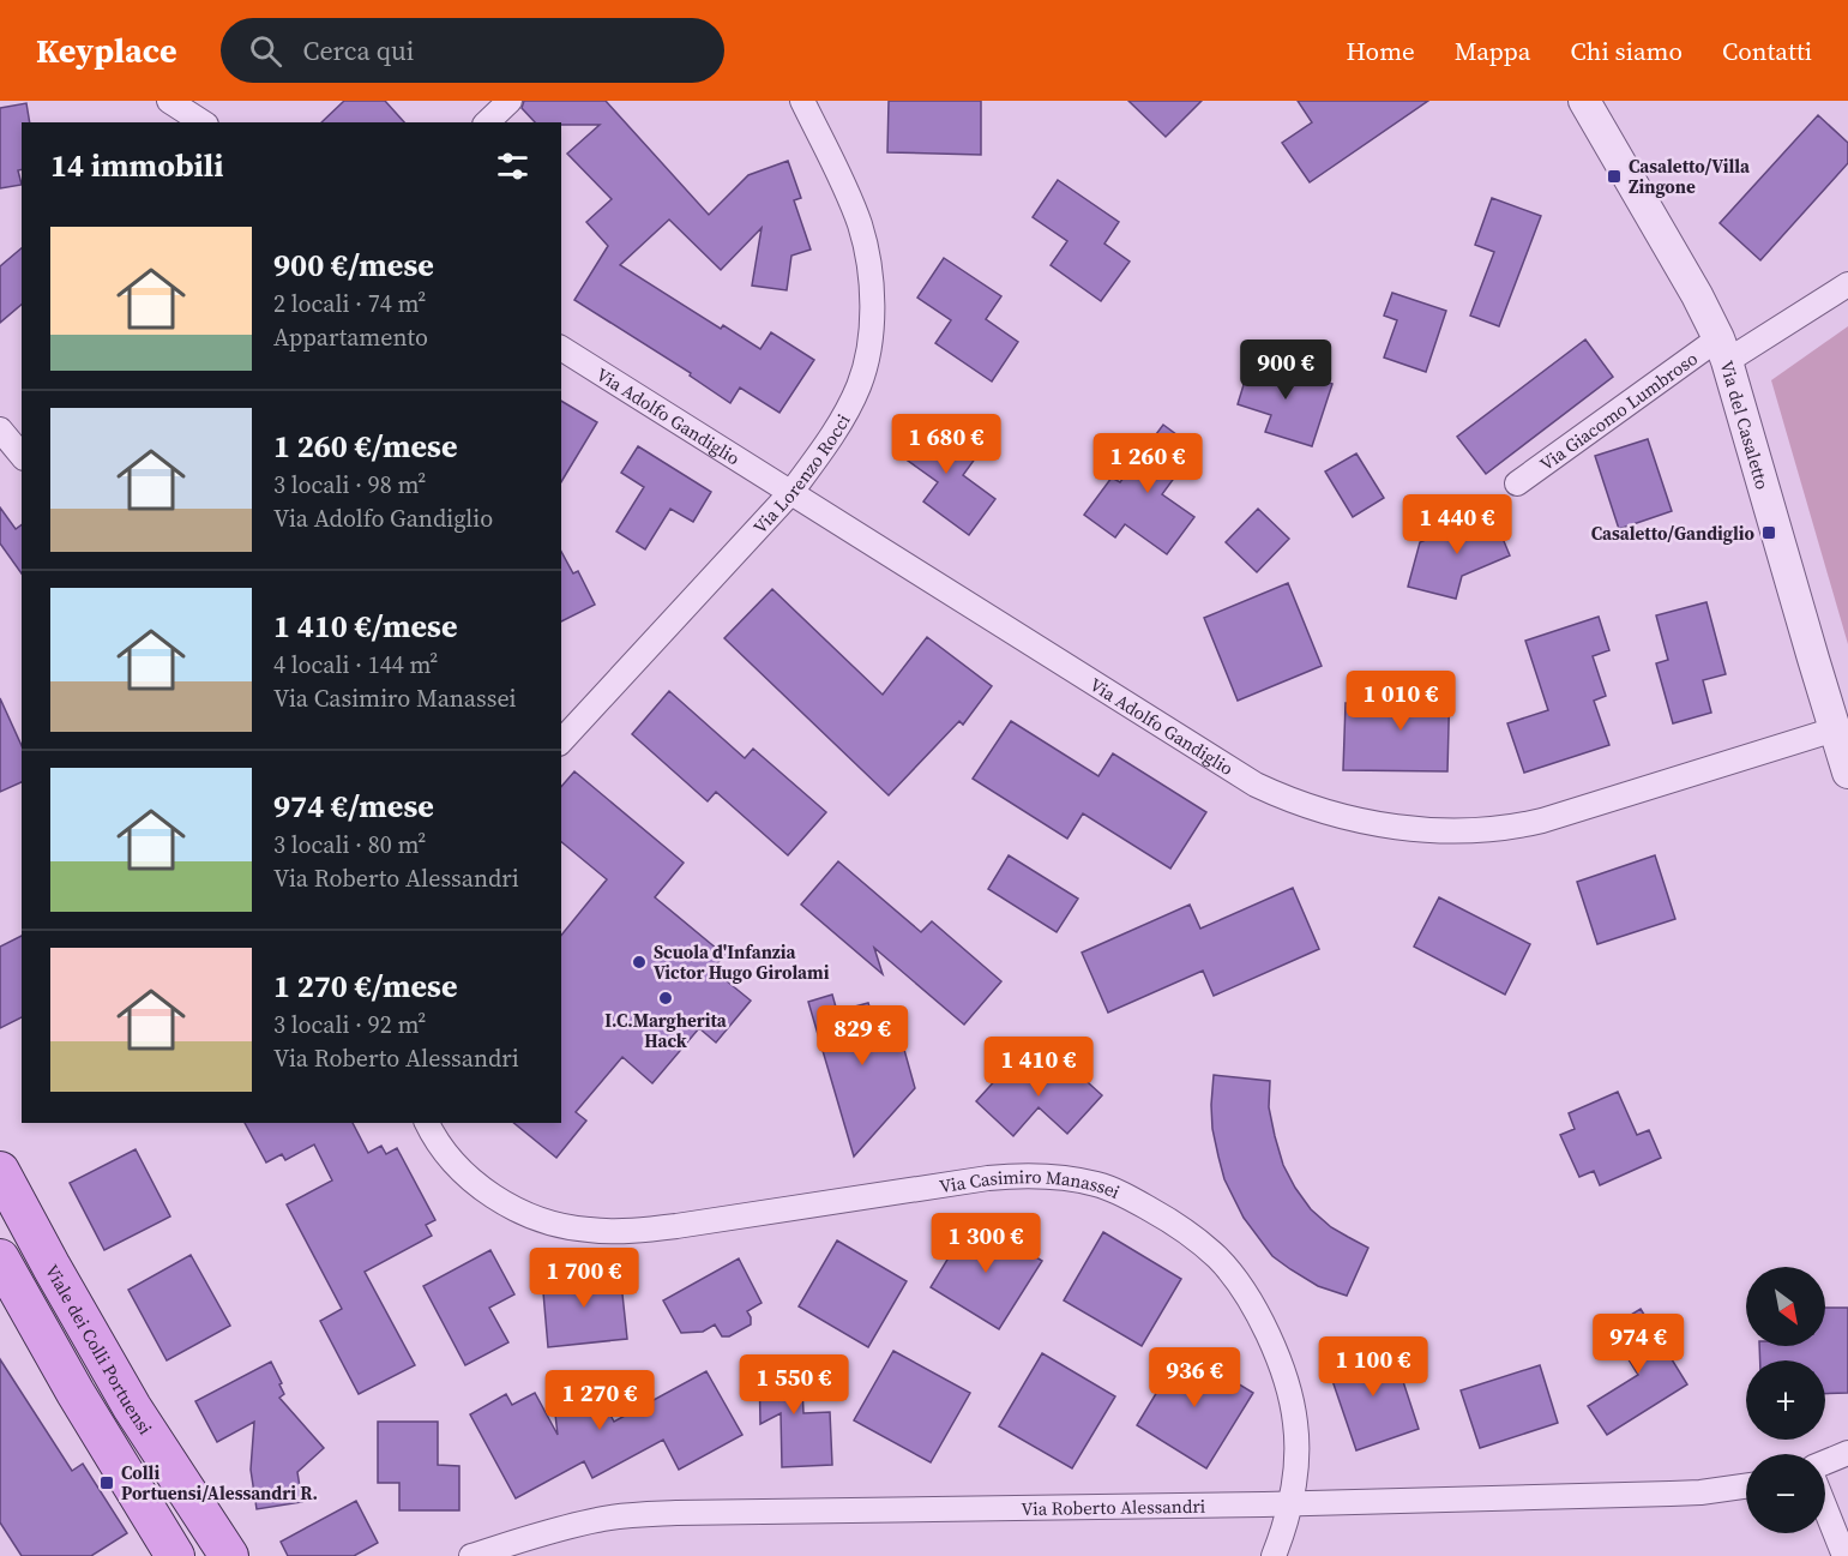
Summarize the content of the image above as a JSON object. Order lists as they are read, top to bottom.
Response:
{
  "streets": {
    "main road": ["Viale dei Colli Portuensi"],
    "street": [
      "Via Giacomo Lumbroso",
      "Via Adolfo Gandiglio",
      "Via del Casaletto",
      "Via Lorenzo Rocci",
      "Via Casimiro Manassei",
      "Via Roberto Alessandri"
    ]
  },
  "crossings": [
    ["Via Giacomo Lumbroso", "Via del Casaletto"],
    ["Via Adolfo Gandiglio", "Via del Casaletto"],
    ["Via Adolfo Gandiglio", "Via Lorenzo Rocci"],
    ["Via Casimiro Manassei", "Via Roberto Alessandri"]
  ],
  "places": {
    "transit": ["Casaletto/Villa Zingone", "Casaletto/Gandiglio", "Colli Portuensi/Alessandri R."],
    "other": ["Scuola d'Infanzia Victor Hugo Girolami", "I.C.Margherita Hack"]
  },
  "north": "bottom right",
  "page": {
    "header": "Keyplace",
    "search": "Cerca qui",
    "nav": [
      "Home",
      "Mappa",
      "Chi siamo",
      "Contatti"
    ],
    "heading": "14 immobili",
    "list": [
      {
        "name": "900 €/mese",
        "note": "2 locali · 74 m² · Appartamento"
      },
      {
        "name": "1 260 €/mese",
        "note": "3 locali · 98 m² · Via Adolfo Gandiglio"
      },
      {
        "name": "1 410 €/mese",
        "note": "4 locali · 144 m² · Via Casimiro Manassei"
      },
      {
        "name": "974 €/mese",
        "note": "3 locali · 80 m² · Via Roberto Alessandri"
      },
      {
        "name": "1 270 €/mese",
        "note": "3 locali · 92 m² · Via Roberto Alessandri"
      }
    ],
    "price": [
      "900 €",
      "1 680 €",
      "1 260 €",
      "1 440 €",
      "1 010 €",
      "829 €",
      "1 410 €",
      "1 300 €",
      "1 700 €",
      "974 €",
      "1 100 €",
      "936 €",
      "1 550 €",
      "1 270 €"
    ],
    "map_buttons": ["+", "−"]
  }
}
